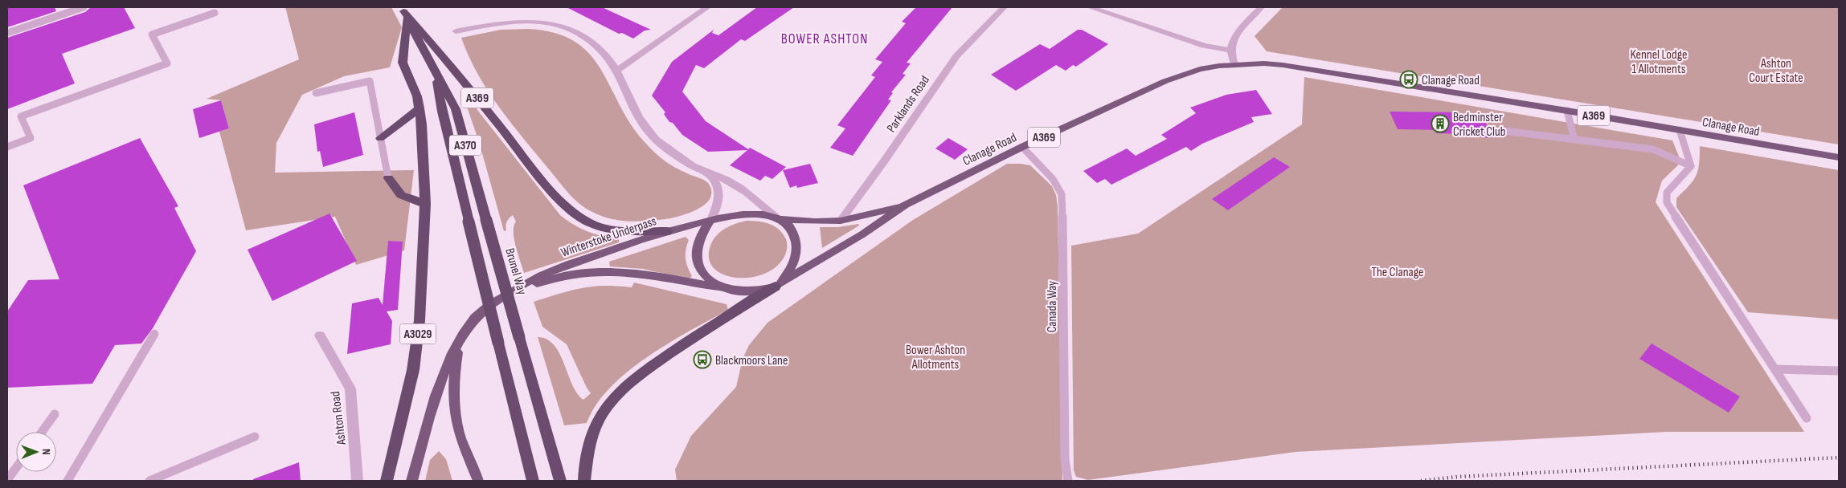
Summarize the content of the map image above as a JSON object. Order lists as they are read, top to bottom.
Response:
{
  "streets": {
    "highway": [
      "A369",
      "A370",
      "Brunel Way",
      "A3029"
    ],
    "main road": ["Clanage Road", "Winterstoke Underpass"],
    "street": ["Parklands Road", "Ashton Road"],
    "lane": ["Canada Way"]
  },
  "crossings": [
    ["A369", "Clanage Road"],
    ["A369", "Winterstoke Underpass"],
    ["A369", "Brunel Way"],
    ["A369", "A3029"],
    ["Parklands Road", "Clanage Road"],
    ["Clanage Road", "Winterstoke Underpass"],
    ["Clanage Road", "Canada Way"],
    ["Brunel Way", "A3029"]
  ],
  "districts": ["BOWER ASHTON"],
  "parks": [
    "Kennel Lodge 1 Allotments",
    "Ashton Court Estate",
    "The Clanage",
    "Bower Ashton Allotments"
  ],
  "places": {
    "bus stop": ["Clanage Road", "Blackmoors Lane"],
    "building": ["Bedminster Cricket Club"]
  },
  "north": "right"
}
